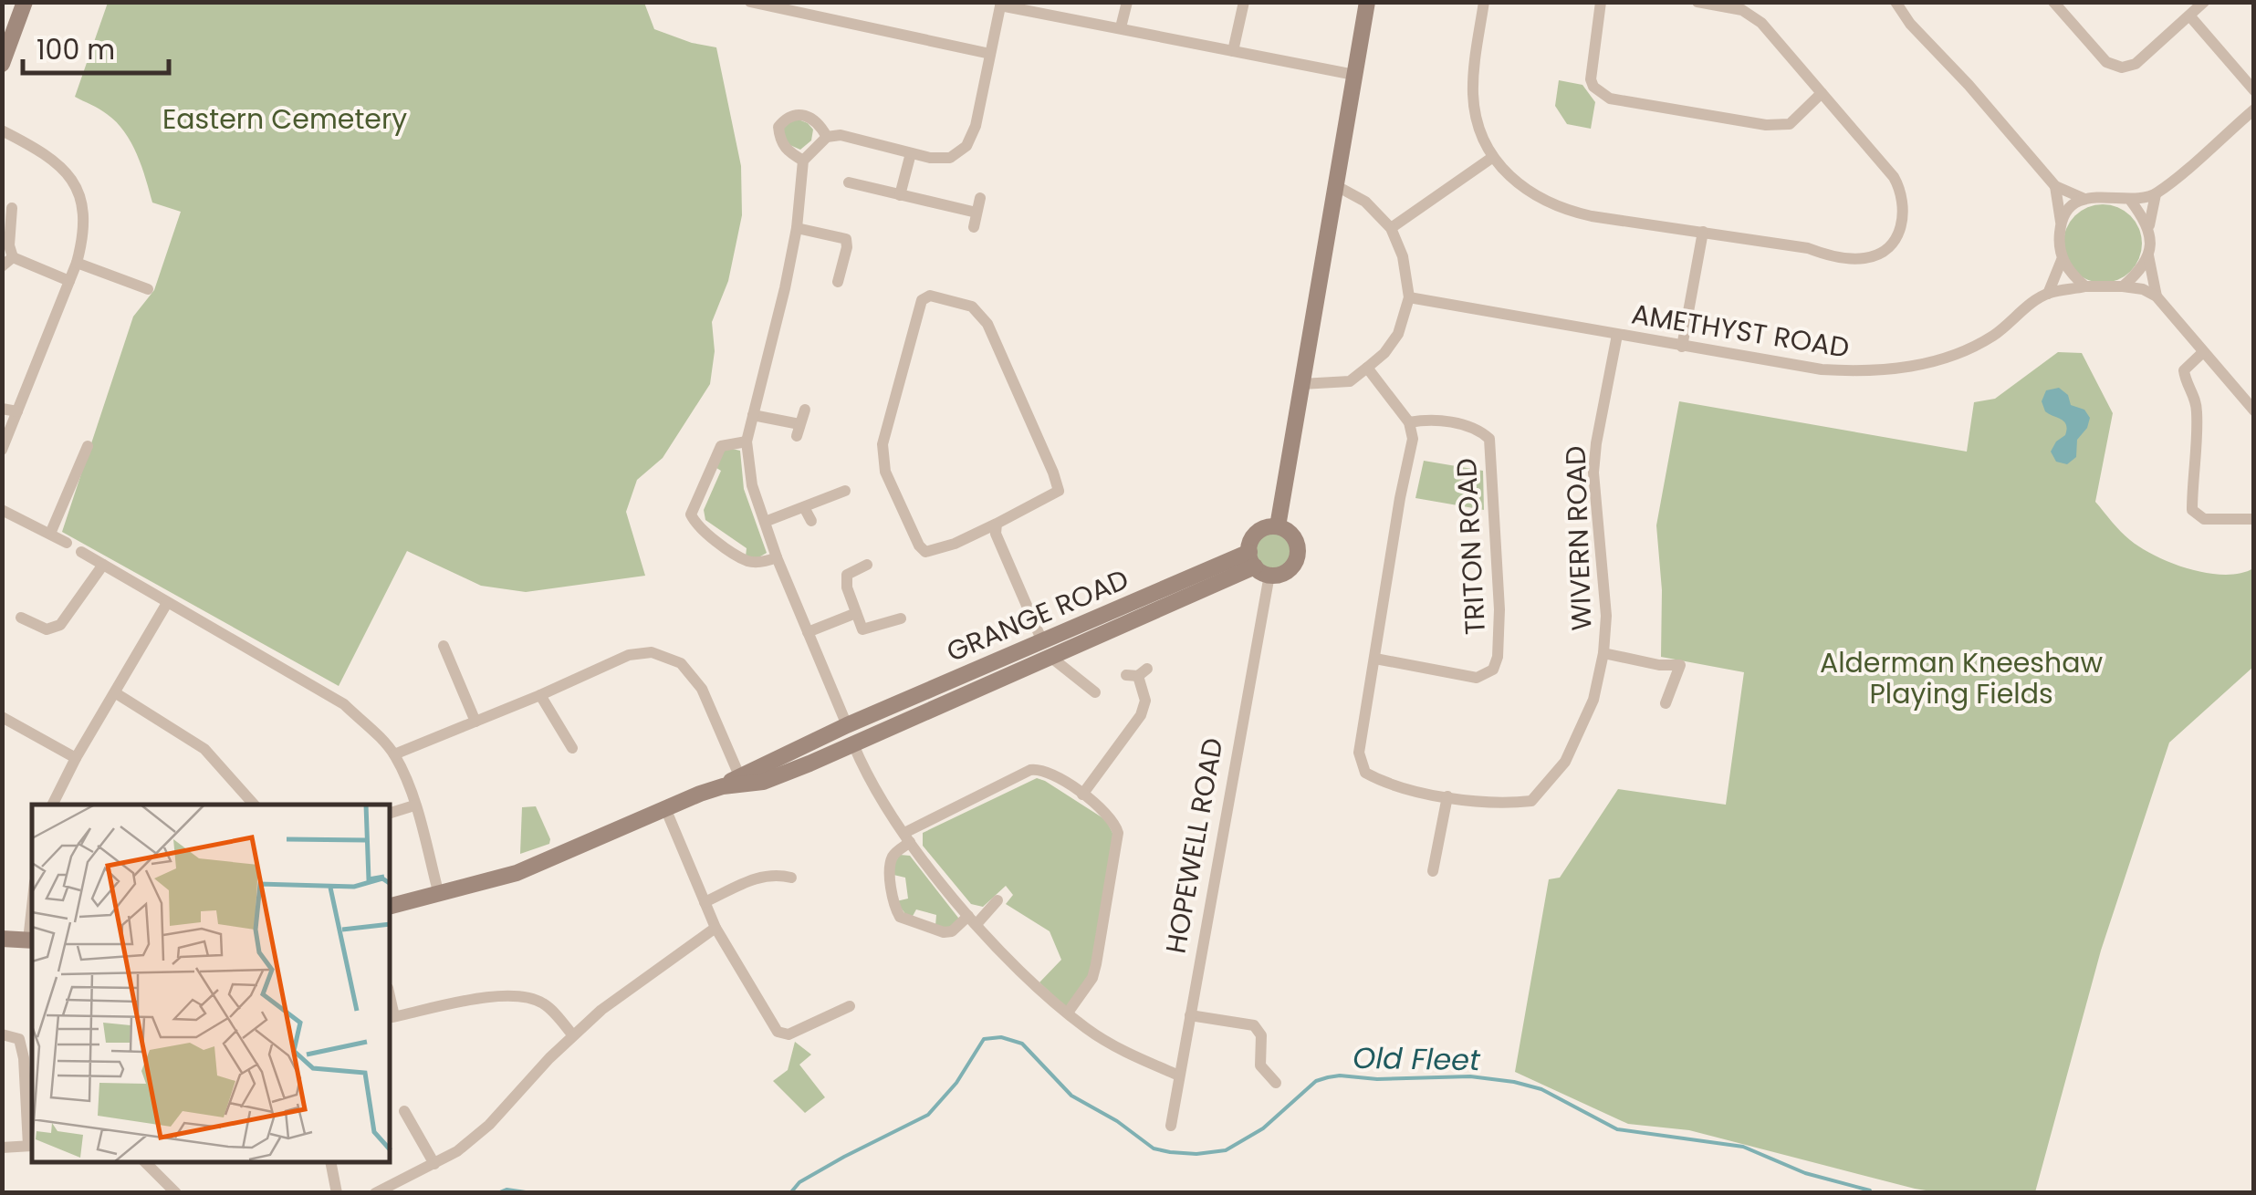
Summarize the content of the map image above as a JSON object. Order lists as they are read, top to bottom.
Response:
{
  "streets": {
    "street": [
      "AMETHYST ROAD",
      "WIVERN ROAD",
      "TRITON ROAD",
      "GRANGE ROAD",
      "HOPEWELL ROAD"
    ]
  },
  "crossings": [
    ["AMETHYST ROAD", "WIVERN ROAD"],
    ["WIVERN ROAD", "TRITON ROAD"],
    ["GRANGE ROAD", "HOPEWELL ROAD"]
  ],
  "water": ["Old Fleet"],
  "parks": ["Eastern Cemetery", "Alderman Kneeshaw Playing Fields"],
  "scale_bar": "100 m"
}
